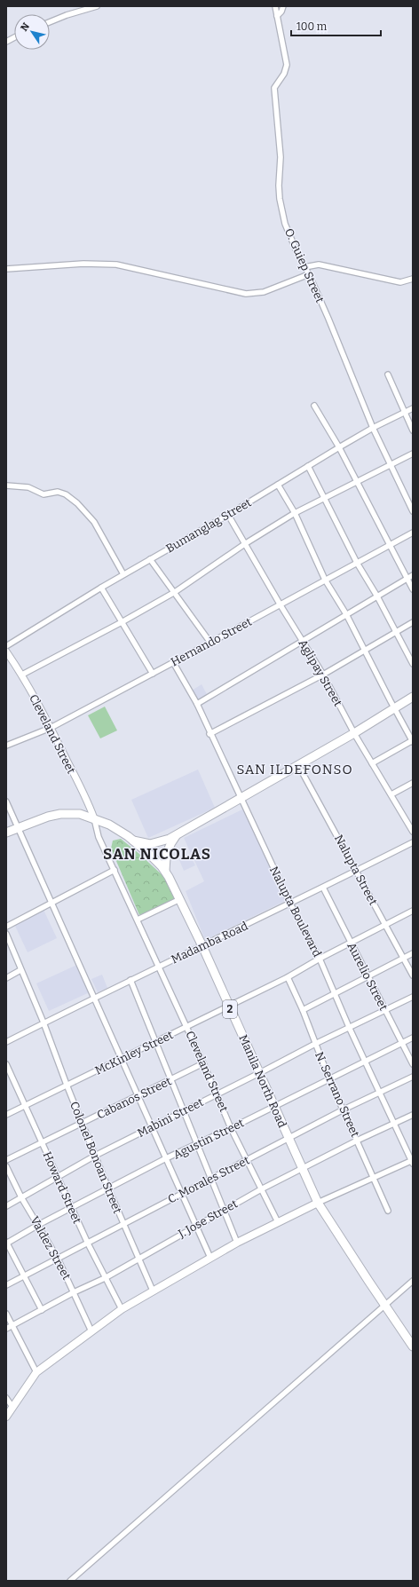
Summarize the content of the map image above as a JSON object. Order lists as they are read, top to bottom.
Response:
{
  "streets": {
    "main road": ["2", "Manila North Road"],
    "street": [
      "O. Guiep Street",
      "Bumanglag Street",
      "Hernando Street",
      "Aglipay Street",
      "Cleveland Street",
      "Nalupta Street",
      "Nalupta Boulevard",
      "Madamba Road",
      "Aurelio Street",
      "McKinley Street",
      "N. Serrano Street",
      "Cabanos Street",
      "Mabini Street",
      "Agustin Street",
      "Colonel Bonoan Street",
      "C. Morales Street",
      "Howard Street",
      "J. Jose Street",
      "Valdez Street"
    ]
  },
  "crossings": [
    ["O. Guiep Street", "Bumanglag Street"],
    ["Bumanglag Street", "Aglipay Street"],
    ["Hernando Street", "Aglipay Street"],
    ["Hernando Street", "Cleveland Street"],
    ["Hernando Street", "Nalupta Boulevard"],
    ["Cleveland Street", "Madamba Road"],
    ["Cleveland Street", "McKinley Street"],
    ["Cleveland Street", "Manila North Road"],
    ["Cleveland Street", "Cabanos Street"],
    ["Cleveland Street", "Mabini Street"],
    ["Cleveland Street", "Agustin Street"],
    ["Cleveland Street", "C. Morales Street"],
    ["Cleveland Street", "J. Jose Street"],
    ["Nalupta Street", "Madamba Road"],
    ["Nalupta Street", "McKinley Street"],
    ["Nalupta Boulevard", "Madamba Road"],
    ["Nalupta Boulevard", "McKinley Street"],
    ["Nalupta Boulevard", "Mabini Street"],
    ["Nalupta Boulevard", "Agustin Street"],
    ["Nalupta Boulevard", "C. Morales Street"],
    ["Nalupta Boulevard", "J. Jose Street"],
    ["Madamba Road", "Aurelio Street"],
    ["Madamba Road", "Manila North Road"],
    ["Madamba Road", "Colonel Bonoan Street"],
    ["Aurelio Street", "McKinley Street"],
    ["Aurelio Street", "Mabini Street"],
    ["Aurelio Street", "Agustin Street"],
    ["McKinley Street", "Manila North Road"],
    ["McKinley Street", "N. Serrano Street"],
    ["McKinley Street", "Colonel Bonoan Street"],
    ["McKinley Street", "Howard Street"],
    ["Manila North Road", "Mabini Street"],
    ["Manila North Road", "Agustin Street"],
    ["Manila North Road", "C. Morales Street"],
    ["Manila North Road", "J. Jose Street"],
    ["N. Serrano Street", "Mabini Street"],
    ["N. Serrano Street", "Agustin Street"],
    ["N. Serrano Street", "C. Morales Street"],
    ["N. Serrano Street", "J. Jose Street"],
    ["Cabanos Street", "Colonel Bonoan Street"],
    ["Cabanos Street", "Howard Street"],
    ["Mabini Street", "Colonel Bonoan Street"],
    ["Mabini Street", "Howard Street"],
    ["Mabini Street", "Valdez Street"],
    ["Agustin Street", "Colonel Bonoan Street"],
    ["Agustin Street", "Howard Street"],
    ["Agustin Street", "Valdez Street"],
    ["Colonel Bonoan Street", "C. Morales Street"],
    ["Colonel Bonoan Street", "J. Jose Street"],
    ["C. Morales Street", "Howard Street"],
    ["C. Morales Street", "Valdez Street"],
    ["Howard Street", "J. Jose Street"],
    ["J. Jose Street", "Valdez Street"]
  ],
  "districts": ["SAN ILDEFONSO", "SAN NICOLAS"],
  "scale_bar": "100 m",
  "north": "top left"
}
